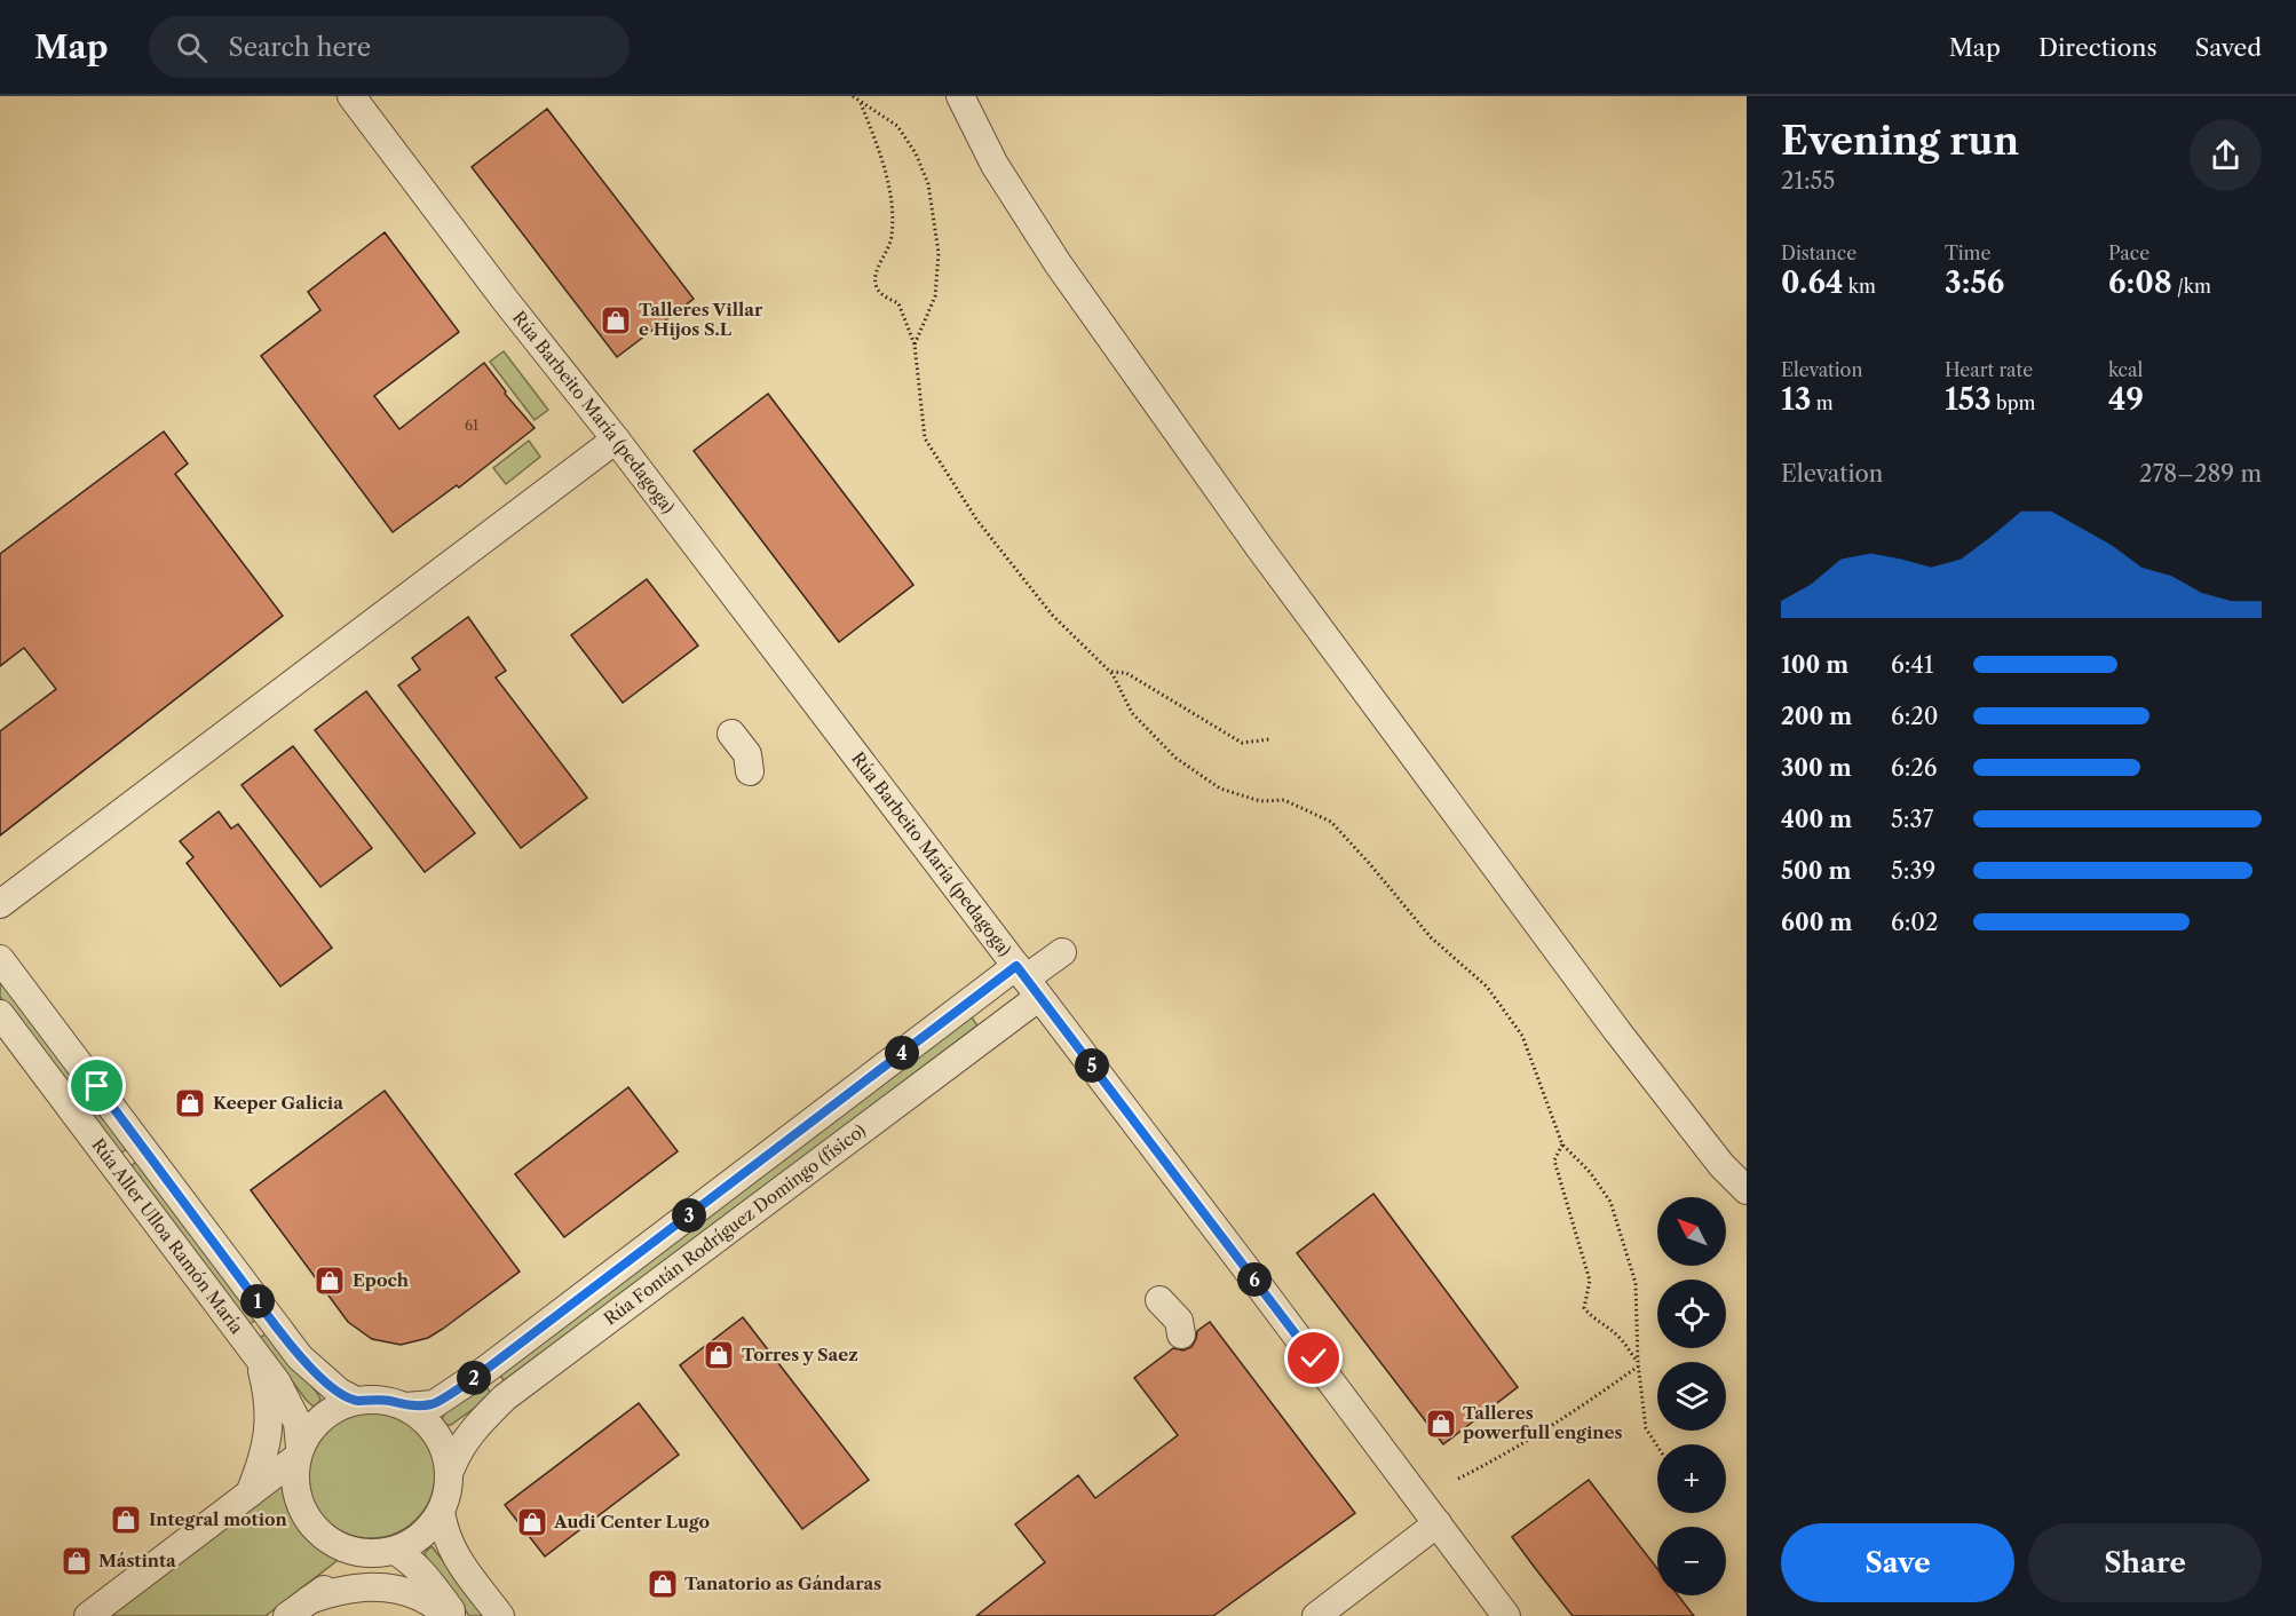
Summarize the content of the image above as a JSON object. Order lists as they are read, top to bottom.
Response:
{
  "streets": {
    "street": ["Rúa Barbeito María (pedagoga)", "Rúa Fontán Rodríguez Domingo (físico)", "Rúa Aller Ulloa Ramón María"]
  },
  "crossings": [
    ["Rúa Barbeito María (pedagoga)", "Rúa Fontán Rodríguez Domingo (físico)"],
    ["Rúa Fontán Rodríguez Domingo (físico)", "Rúa Aller Ulloa Ramón María"]
  ],
  "places": {
    "shop": [
      "Talleres Villar e Hijos S.L",
      "Keeper Galicia",
      "Epoch",
      "Torres y Saez",
      "Talleres powerfull engines",
      "Integral motion",
      "Audi Center Lugo",
      "Mástinta",
      "Tanatorio as Gándaras"
    ]
  },
  "house_numbers": ["61"],
  "north": "top left",
  "page": {
    "header": "Map",
    "search": "Search here",
    "nav": ["Map", "Directions", "Saved"],
    "heading": ["Evening run", "21:55"],
    "stats": [
      ["Distance", "0.64 km"],
      ["Time", "3:56"],
      ["Pace", "6:08 /km"],
      ["Elevation", "13 m"],
      ["Heart rate", "153 bpm"],
      ["kcal", "49"]
    ],
    "chart": ["Elevation", "278–289 m"],
    "list": [
      {
        "name": "100 m",
        "note": "6:41"
      },
      {
        "name": "200 m",
        "note": "6:20"
      },
      {
        "name": "300 m",
        "note": "6:26"
      },
      {
        "name": "400 m",
        "note": "5:37"
      },
      {
        "name": "500 m",
        "note": "5:39"
      },
      {
        "name": "600 m",
        "note": "6:02"
      }
    ],
    "pins": [
      "4",
      "5",
      "3",
      "6",
      "1",
      "2"
    ],
    "map_buttons": ["+", "−"],
    "buttons": ["Save", "Share"]
  }
}
